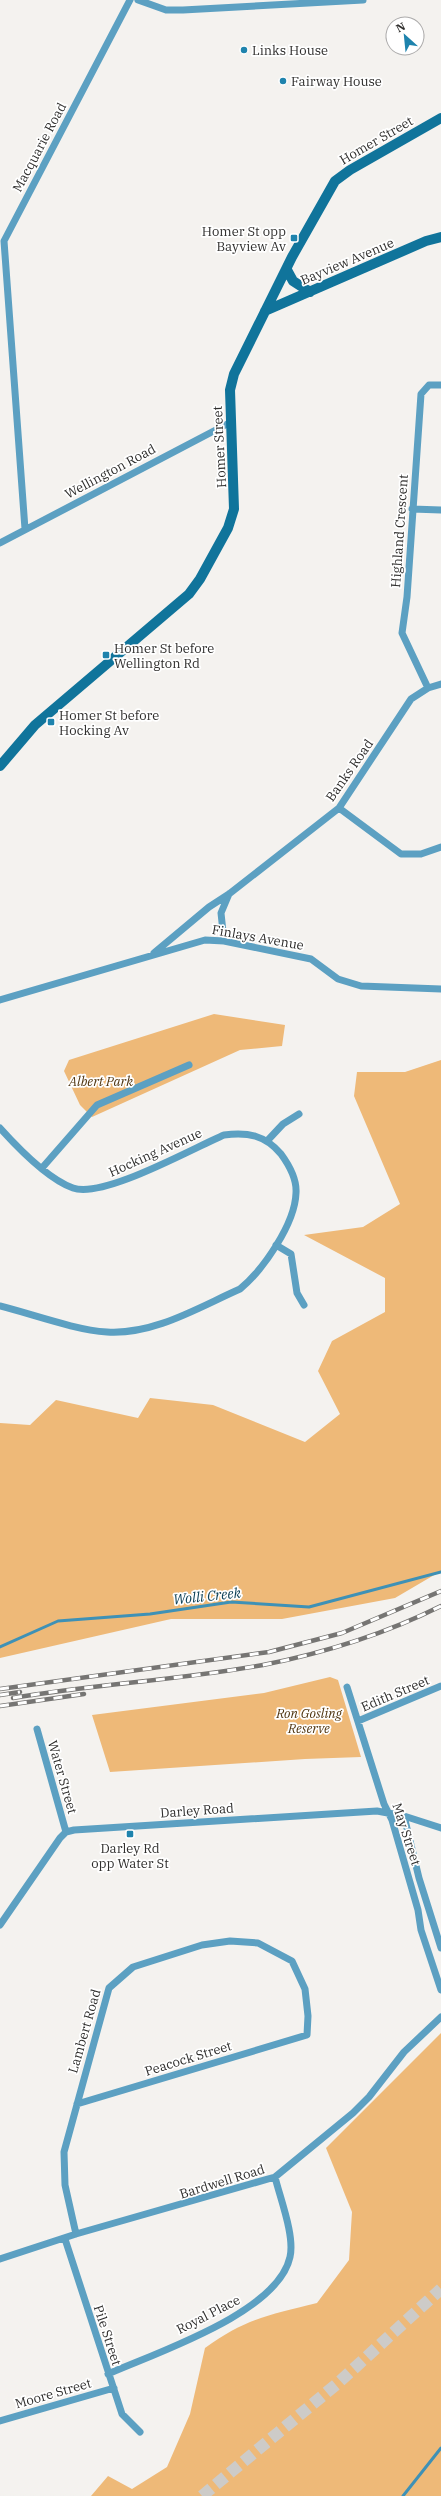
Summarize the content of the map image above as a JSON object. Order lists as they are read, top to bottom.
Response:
{
  "streets": {
    "main road": ["Homer Street", "Bayview Avenue"],
    "street": [
      "Macquarie Road",
      "Wellington Road",
      "Highland Crescent",
      "Banks Road",
      "Finlays Avenue",
      "Hocking Avenue",
      "Edith Street",
      "Water Street",
      "Darley Road",
      "May Street",
      "Lambert Road",
      "Peacock Street",
      "Bardwell Road",
      "Royal Place",
      "Pile Street",
      "Moore Street"
    ]
  },
  "crossings": [
    ["Homer Street", "Bayview Avenue"],
    ["Homer Street", "Wellington Road"],
    ["Macquarie Road", "Wellington Road"],
    ["Highland Crescent", "Banks Road"],
    ["Banks Road", "Finlays Avenue"],
    ["Edith Street", "May Street"],
    ["Water Street", "Darley Road"],
    ["Darley Road", "May Street"],
    ["Lambert Road", "Peacock Street"],
    ["Lambert Road", "Bardwell Road"],
    ["Bardwell Road", "Royal Place"],
    ["Bardwell Road", "Pile Street"],
    ["Royal Place", "Pile Street"],
    ["Pile Street", "Moore Street"]
  ],
  "water": ["Wolli Creek"],
  "parks": ["Albert Park", "Ron Gosling Reserve"],
  "places": {
    "other": ["Links House", "Fairway House"],
    "transit": [
      "Homer St opp Bayview Av",
      "Homer St before Wellington Rd",
      "Homer St before Hocking Av",
      "Darley Rd opp Water St"
    ]
  },
  "north": "top left"
}
